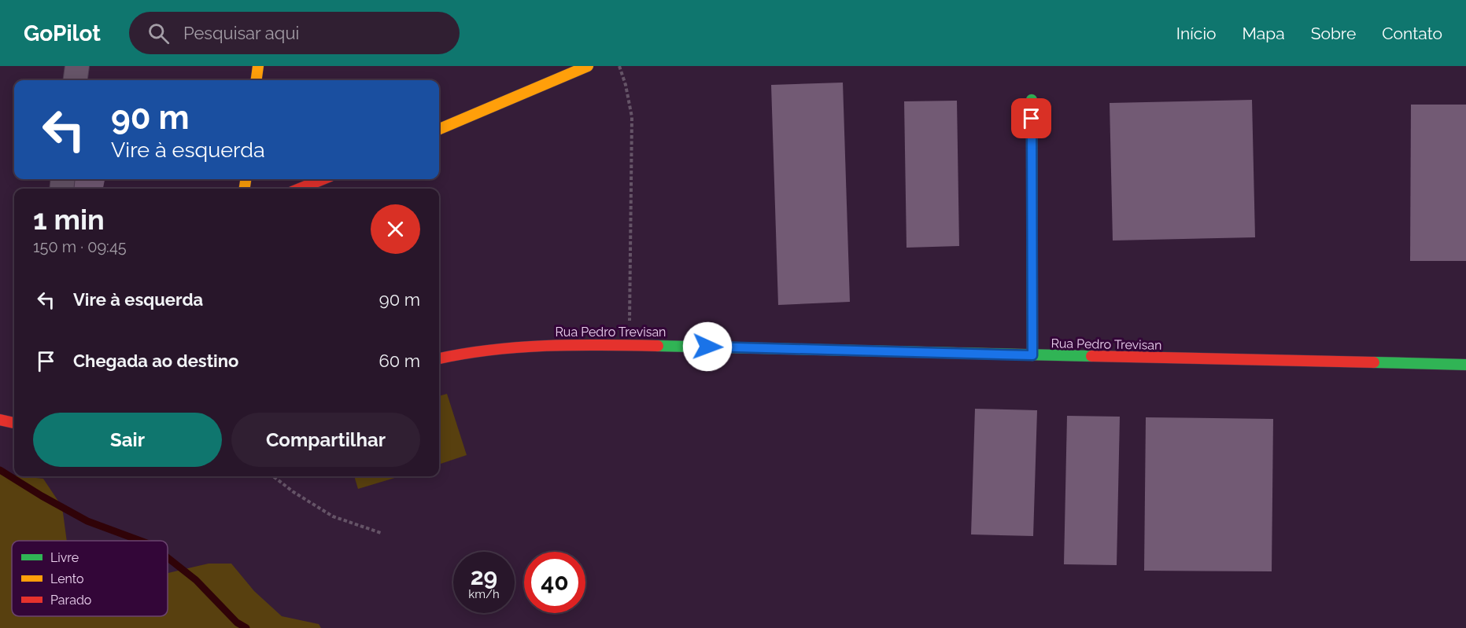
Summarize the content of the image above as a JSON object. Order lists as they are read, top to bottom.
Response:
{
  "streets": {
    "street": ["Rua Pedro Trevisan"]
  },
  "legend": ["Livre", "Lento", "Parado"],
  "page": {
    "header": "GoPilot",
    "search": "Pesquisar aqui",
    "nav": [
      "Início",
      "Mapa",
      "Sobre",
      "Contato"
    ],
    "turn": ["90 m", "Vire à esquerda"],
    "heading": ["1 min", "150 m · 09:45"],
    "list": [
      {
        "name": "Vire à esquerda",
        "value": "90 m"
      },
      {
        "name": "Chegada ao destino",
        "value": "60 m"
      }
    ],
    "buttons": ["Sair", "Compartilhar"],
    "speed": "29 km/h",
    "limit": "40"
  }
}
